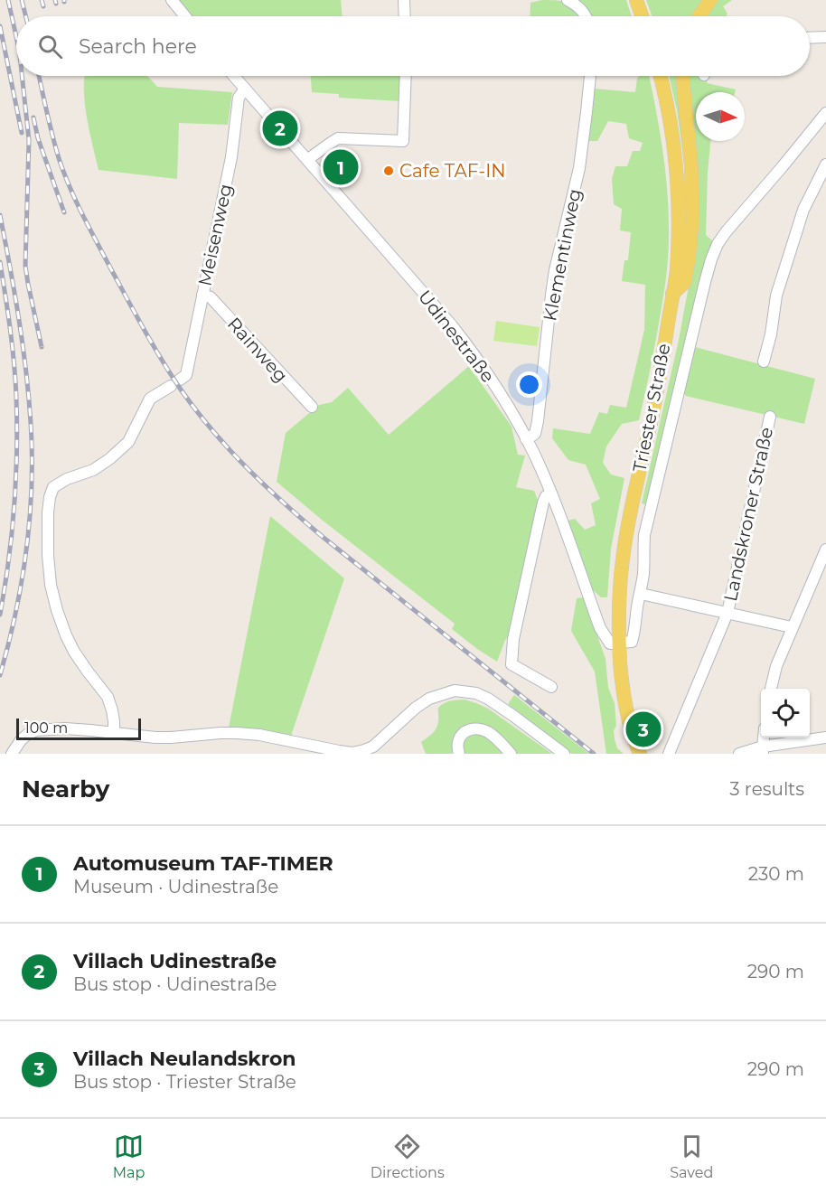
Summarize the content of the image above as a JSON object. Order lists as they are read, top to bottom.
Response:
{
  "streets": {
    "main road": ["Triester Straße"],
    "street": [
      "Meisenweg",
      "Klementinweg",
      "Udinestraße",
      "Rainweg",
      "Landskroner Straße"
    ]
  },
  "crossings": [
    ["Meisenweg", "Udinestraße"],
    ["Meisenweg", "Rainweg"],
    ["Klementinweg", "Udinestraße"],
    ["Udinestraße", "Triester Straße"]
  ],
  "places": ["Cafe TAF-IN"],
  "scale_bar": "100 m",
  "north": "right",
  "page": {
    "search": "Search here",
    "pins": ["2", "1", "3"],
    "scale": "100 m",
    "heading": ["Nearby", "3 results"],
    "list": [
      {
        "mark": "1",
        "name": "Automuseum TAF-TIMER",
        "note": "Museum · Udinestraße",
        "value": "230 m"
      },
      {
        "mark": "2",
        "name": "Villach Udinestraße",
        "note": "Bus stop · Udinestraße",
        "value": "290 m"
      },
      {
        "mark": "3",
        "name": "Villach Neulandskron",
        "note": "Bus stop · Triester Straße",
        "value": "290 m"
      }
    ],
    "nav": ["Map", "Directions", "Saved"]
  }
}
